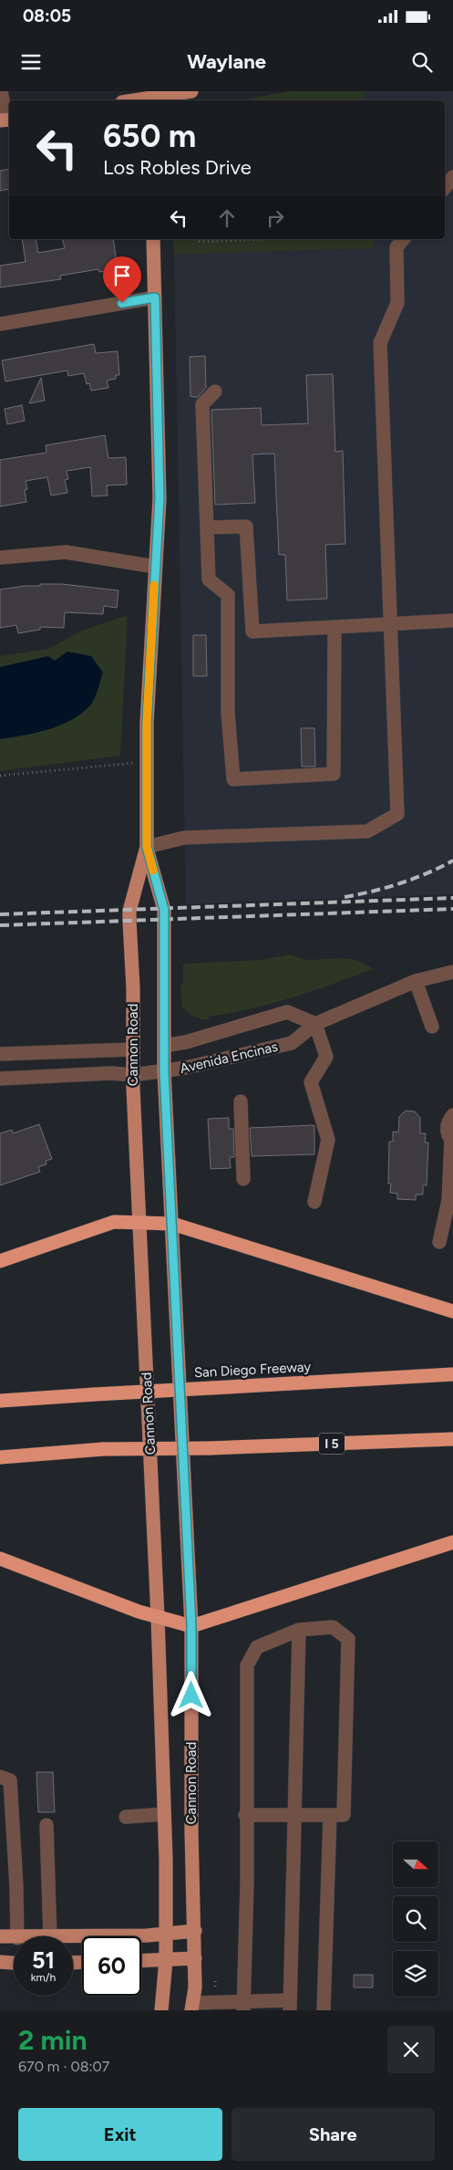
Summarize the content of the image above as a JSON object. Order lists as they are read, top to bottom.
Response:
{
  "streets": {
    "highway": ["San Diego Freeway", "I 5"],
    "main road": ["Cannon Road"],
    "street": ["Avenida Encinas"]
  },
  "crossings": [
    ["Cannon Road", "Avenida Encinas"]
  ],
  "north": "right",
  "page": {
    "status": "08:05",
    "header": "Waylane",
    "turn": ["650 m", "Los Robles Drive"],
    "speed": "51 km/h",
    "limit": "60",
    "heading": ["2 min", "670 m · 08:07"],
    "buttons": ["Exit", "Share"]
  }
}
